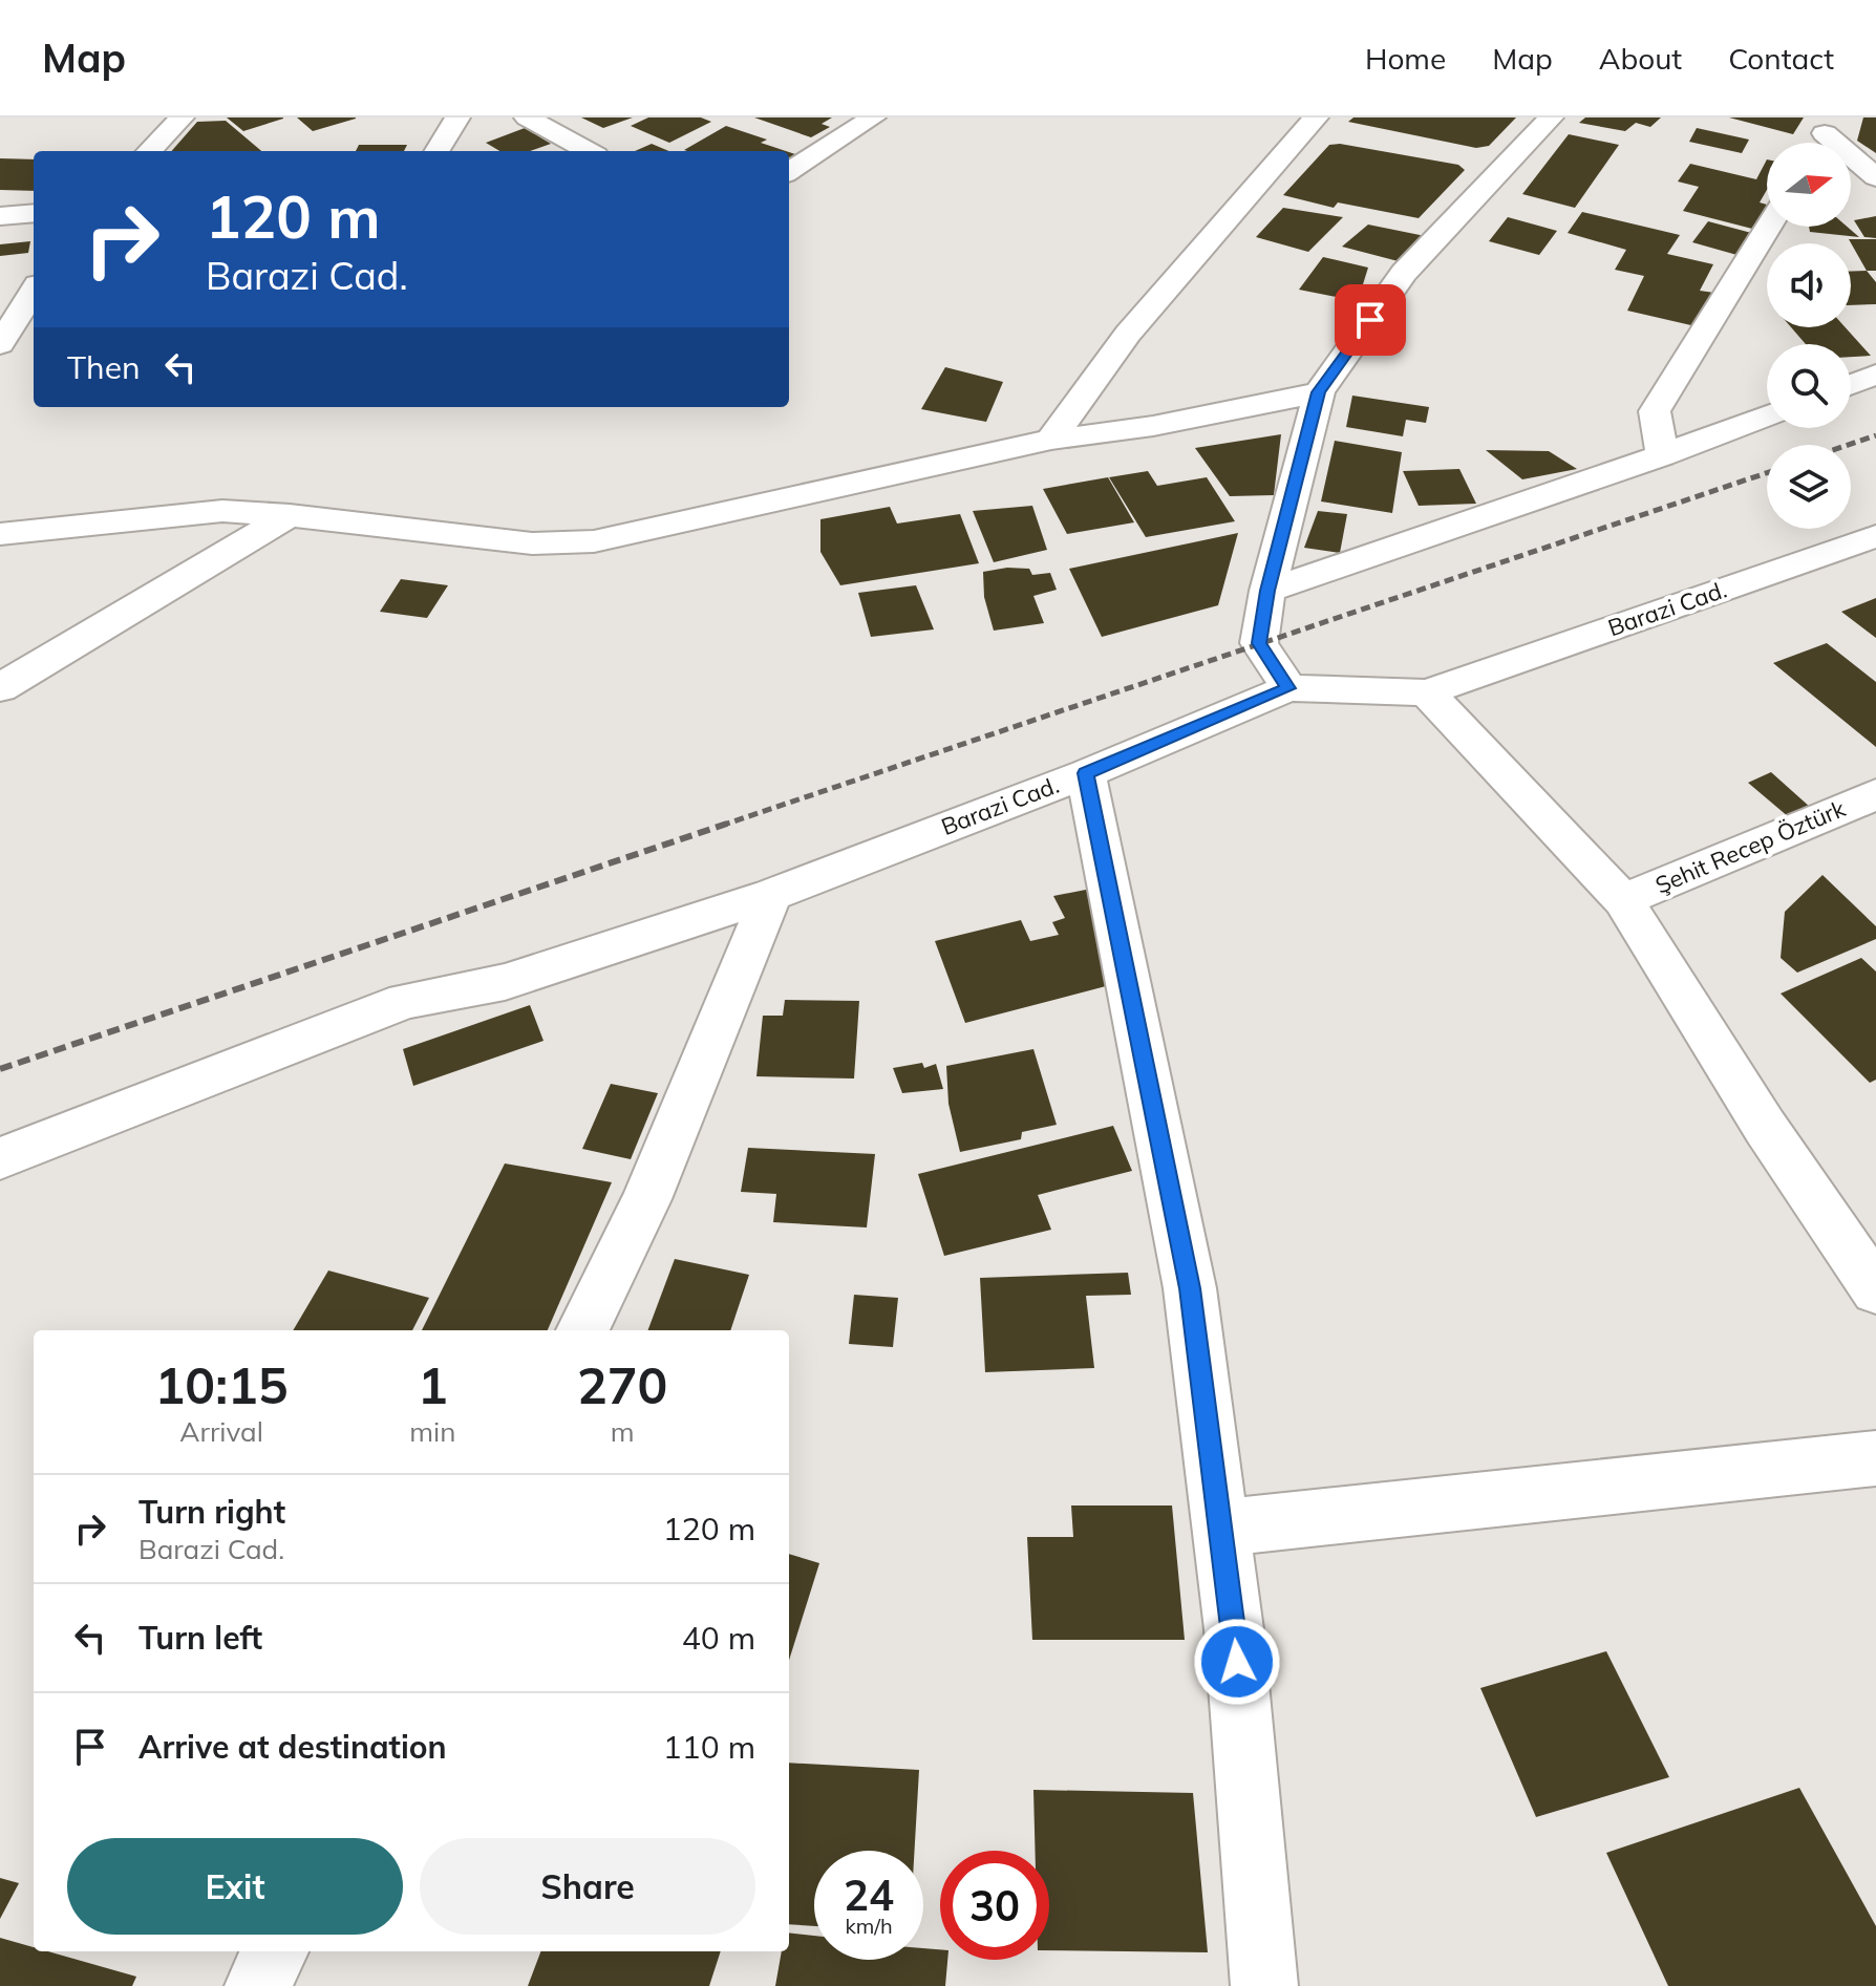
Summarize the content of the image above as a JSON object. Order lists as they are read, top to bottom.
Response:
{
  "streets": {
    "street": ["Barazi Cad.", "Şehit Recep Öztürk"]
  },
  "north": "right",
  "page": {
    "header": "Map",
    "nav": [
      "Home",
      "Map",
      "About",
      "Contact"
    ],
    "turn": ["120 m", "Barazi Cad."],
    "then": "Then",
    "eta": [
      "10:15",
      "Arrival",
      "1",
      "min",
      "270",
      "m"
    ],
    "list": [
      {
        "name": "Turn right",
        "note": "Barazi Cad.",
        "value": "120 m"
      },
      {
        "name": "Turn left",
        "value": "40 m"
      },
      {
        "name": "Arrive at destination",
        "value": "110 m"
      }
    ],
    "buttons": ["Exit", "Share"],
    "speed": "24 km/h",
    "limit": "30"
  }
}
